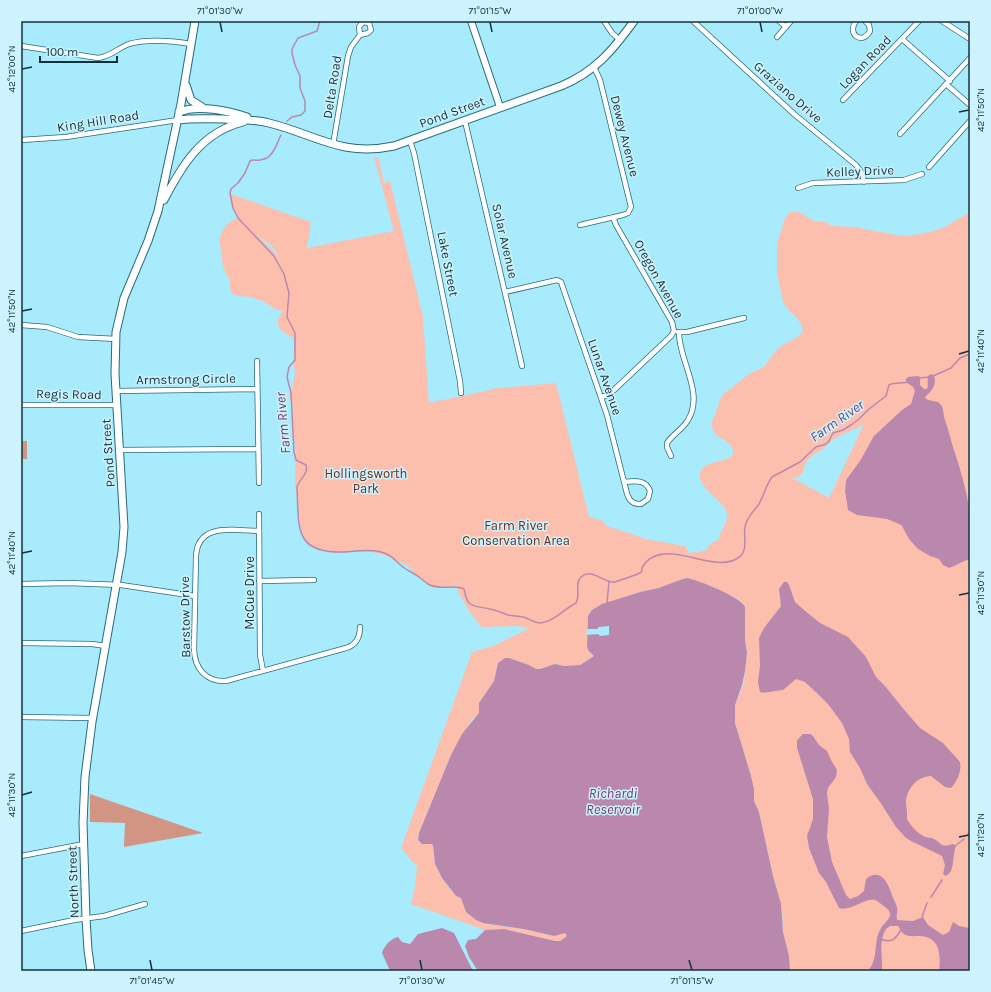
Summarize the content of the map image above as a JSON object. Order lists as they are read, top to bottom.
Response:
{
  "streets": {
    "main road": ["Pond Street", "North Street"],
    "street": [
      "Logan Road",
      "Delta Road",
      "Graziano Drive",
      "King Hill Road",
      "Dewey Avenue",
      "Kelley Drive",
      "Solar Avenue",
      "Lake Street",
      "Oregon Avenue",
      "Lunar Avenue",
      "Armstrong Circle",
      "Regis Road",
      "McCue Drive",
      "Barstow Drive"
    ]
  },
  "crossings": [
    ["Delta Road", "Pond Street"],
    ["Graziano Drive", "Kelley Drive"],
    ["Pond Street", "King Hill Road"],
    ["Pond Street", "Dewey Avenue"],
    ["Pond Street", "Solar Avenue"],
    ["Pond Street", "Lake Street"],
    ["Pond Street", "Armstrong Circle"],
    ["Pond Street", "Regis Road"],
    ["Pond Street", "North Street"],
    ["Dewey Avenue", "Oregon Avenue"],
    ["Solar Avenue", "Lunar Avenue"],
    ["McCue Drive", "Barstow Drive"]
  ],
  "water": ["Farm River", "Richardi Reservoir"],
  "parks": ["Hollingsworth Park", "Farm River Conservation Area"],
  "scale_bar": "100 m",
  "coordinates": [
    "71°01'30\"W",
    "71°01'15\"W",
    "71°01'00\"W",
    "42°12'00\"N",
    "42°11'50\"N",
    "42°11'40\"N",
    "42°11'30\"N",
    "42°11'20\"N",
    "71°01'45\"W"
  ]
}
